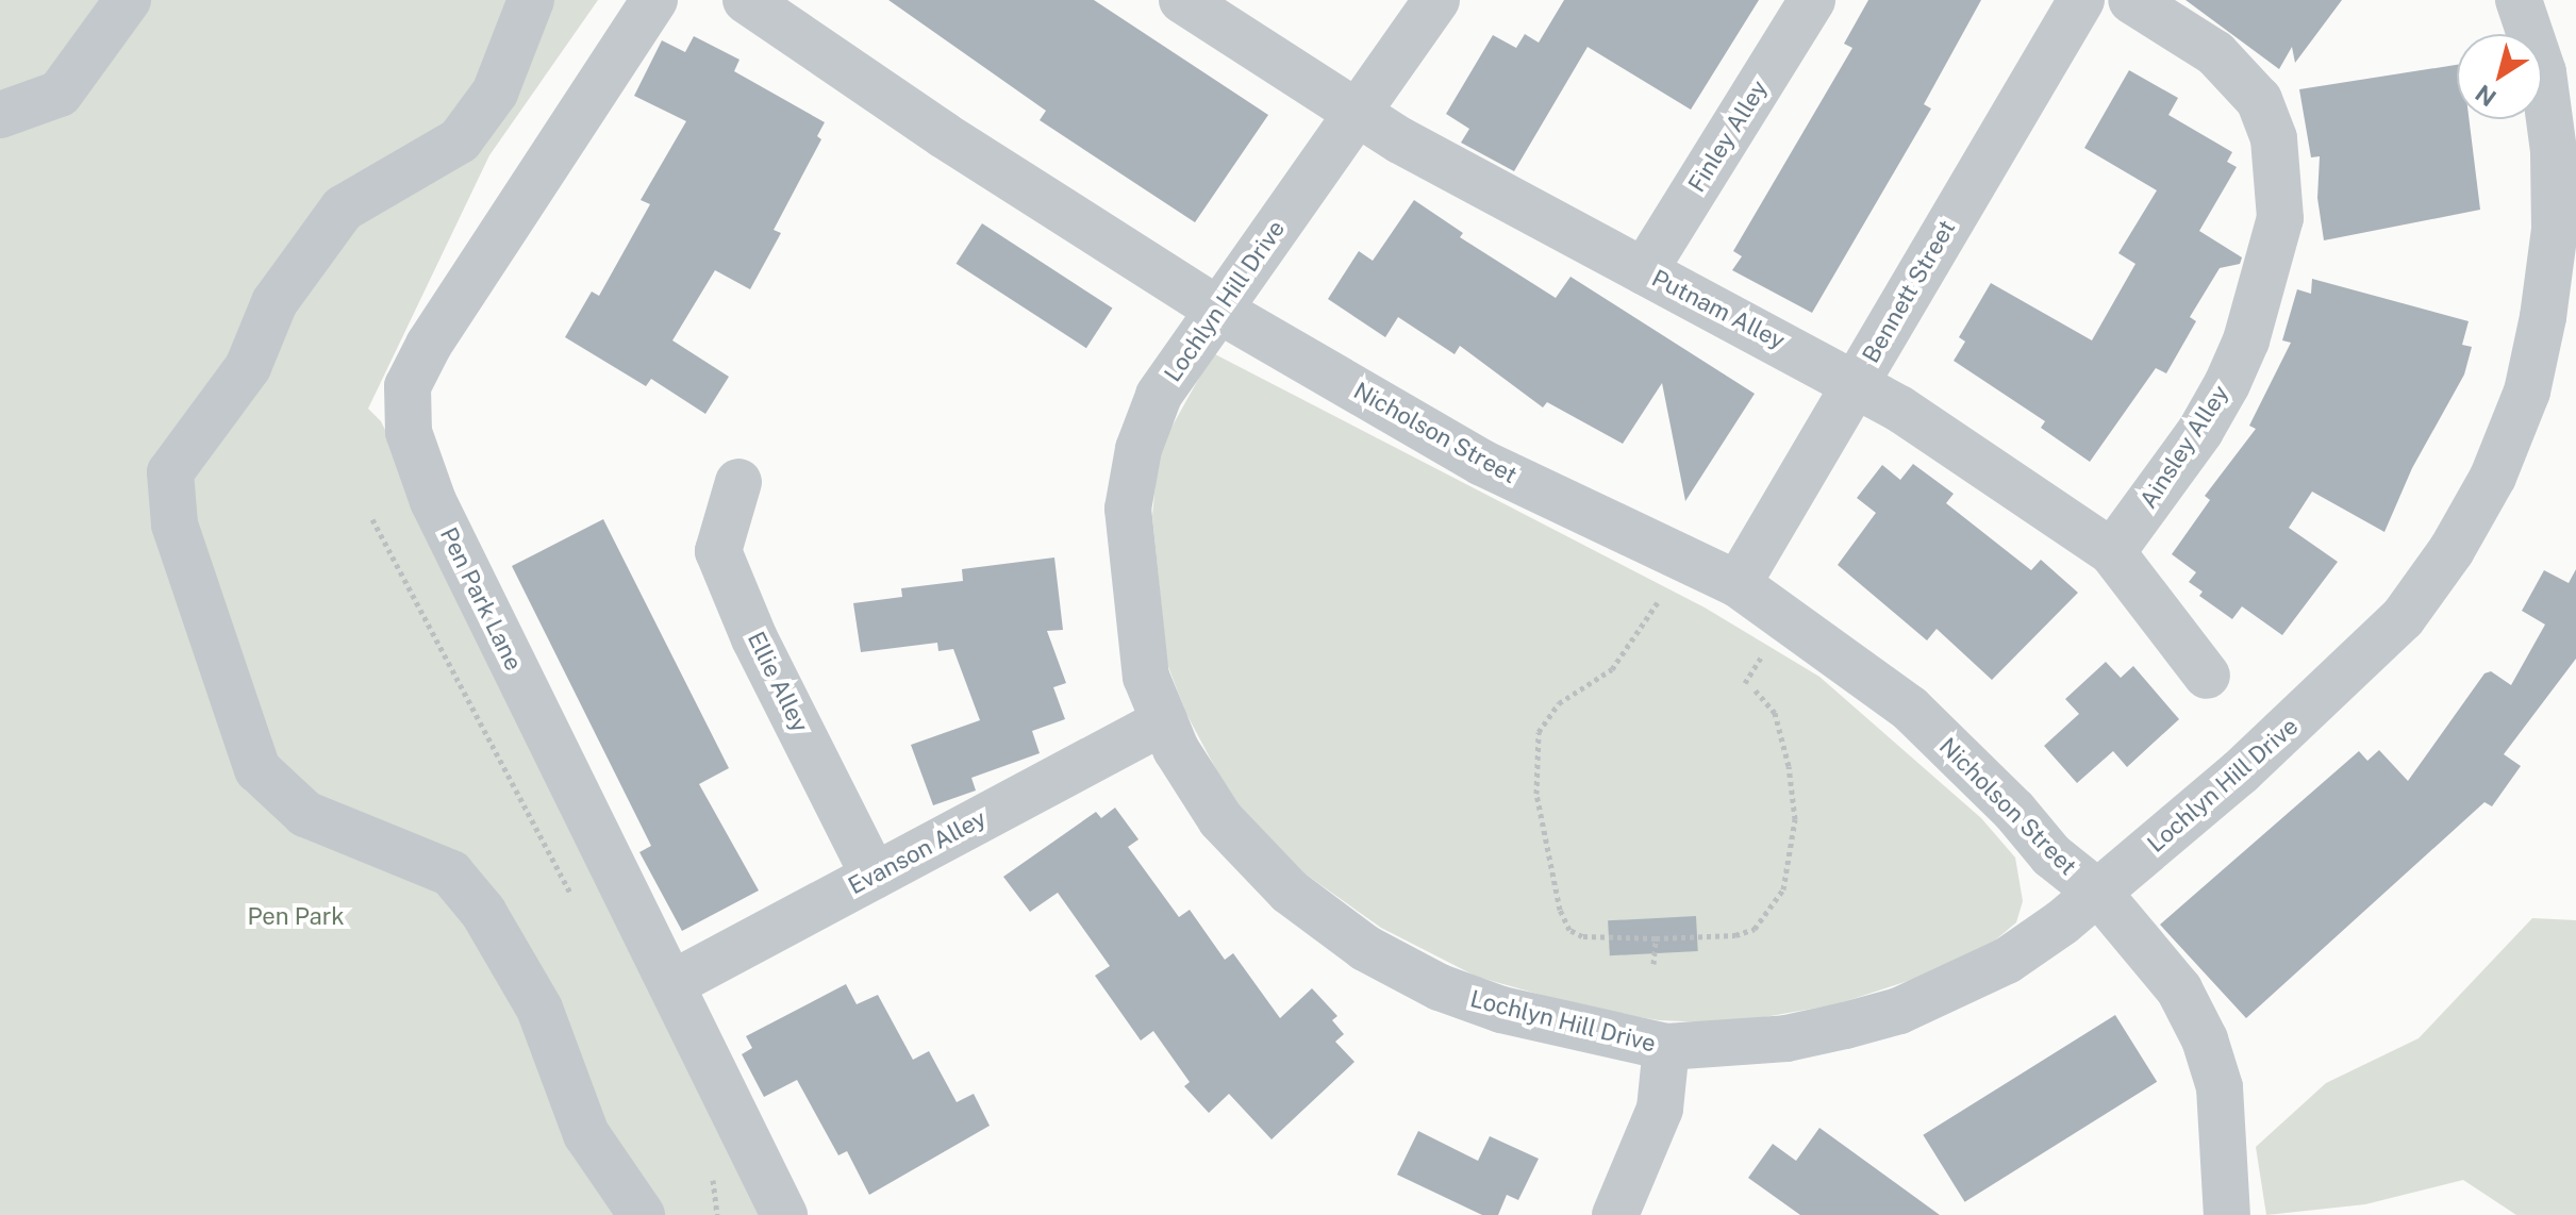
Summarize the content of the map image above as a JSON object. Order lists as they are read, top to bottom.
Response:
{
  "streets": {
    "street": [
      "Finley Alley",
      "Bennett Street",
      "Lochlyn Hill Drive",
      "Putnam Alley",
      "Nicholson Street",
      "Ainsley Alley",
      "Pen Park Lane",
      "Ellie Alley",
      "Evanson Alley"
    ]
  },
  "crossings": [
    ["Finley Alley", "Putnam Alley"],
    ["Bennett Street", "Putnam Alley"],
    ["Bennett Street", "Nicholson Street"],
    ["Lochlyn Hill Drive", "Putnam Alley"],
    ["Lochlyn Hill Drive", "Nicholson Street"],
    ["Lochlyn Hill Drive", "Evanson Alley"],
    ["Putnam Alley", "Ainsley Alley"],
    ["Pen Park Lane", "Evanson Alley"],
    ["Ellie Alley", "Evanson Alley"]
  ],
  "parks": ["Pen Park"],
  "north": "bottom left"
}
